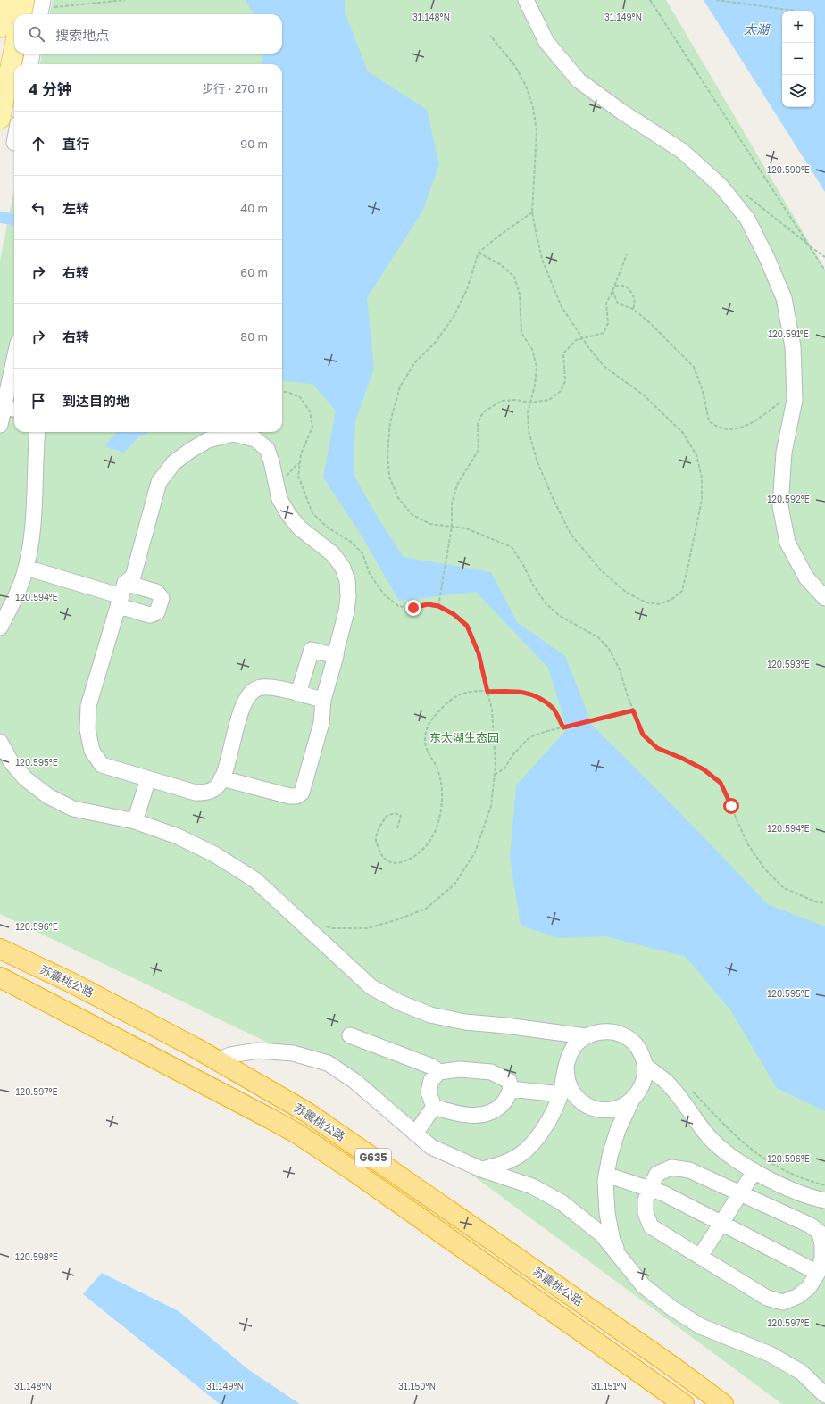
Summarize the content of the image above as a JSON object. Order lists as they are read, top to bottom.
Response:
{
  "streets": {
    "highway": ["苏震桃公路", "G635"]
  },
  "water": ["太湖"],
  "parks": ["东太湖生态园"],
  "page": {
    "map_buttons": ["+", "−"],
    "search": "搜索地点",
    "heading": ["4 分钟", "步行 · 270 m"],
    "list": [
      ["直行", "90 m"],
      ["左转", "40 m"],
      ["右转", "60 m"],
      ["右转", "80 m"],
      "到达目的地"
    ]
  },
  "coordinates": [
    "31.148°N",
    "31.149°N",
    "120.590°E",
    "120.591°E",
    "120.592°E",
    "120.594°E",
    "120.593°E",
    "120.595°E",
    "120.596°E",
    "120.597°E",
    "120.598°E",
    "31.150°N",
    "31.151°N"
  ]
}
